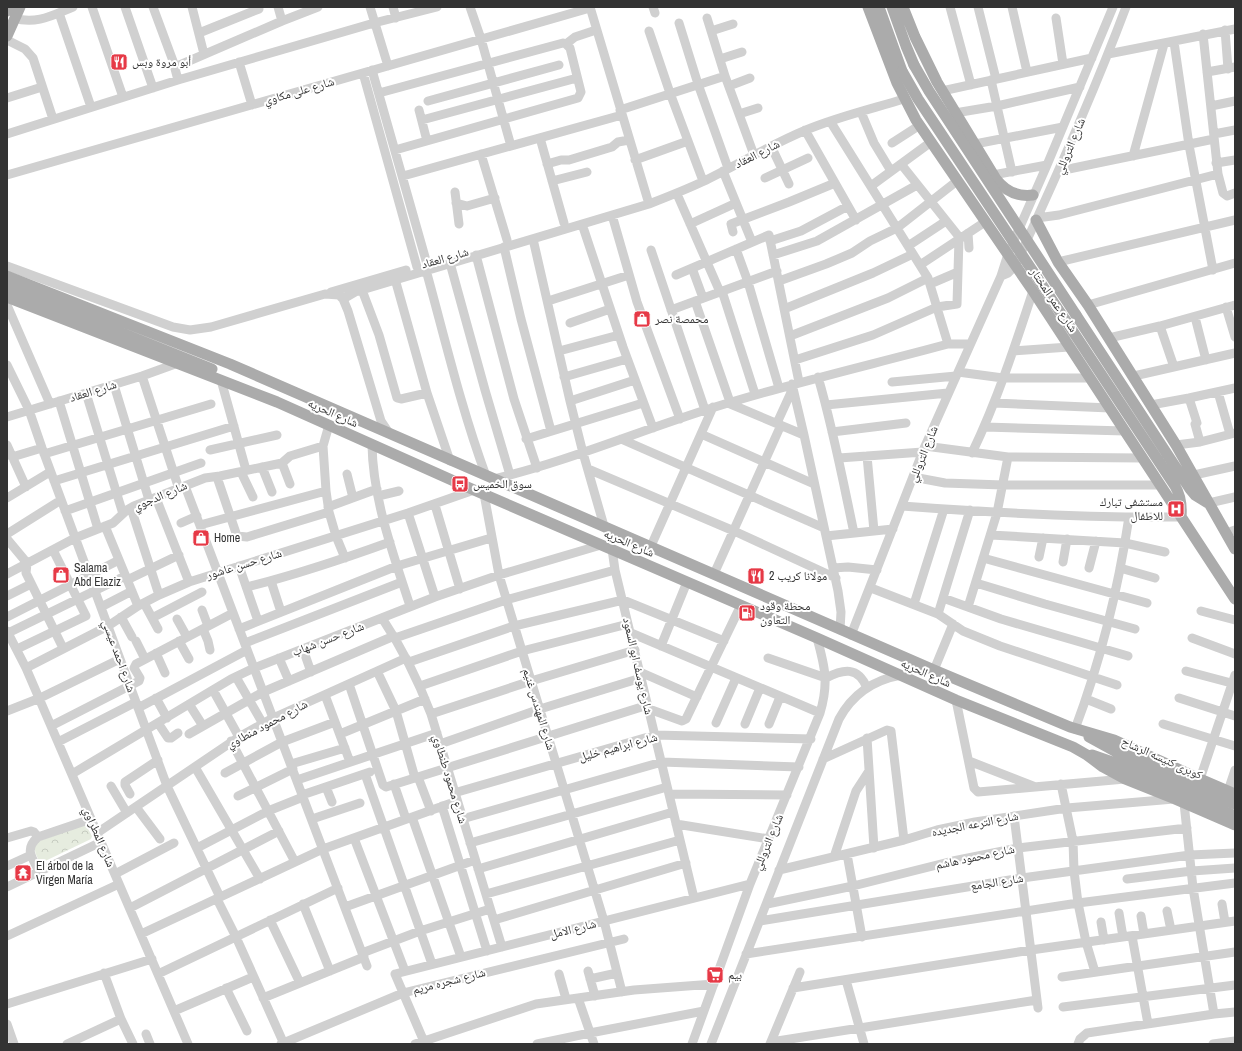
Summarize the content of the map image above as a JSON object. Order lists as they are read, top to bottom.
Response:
{
  "streets": {
    "main road": ["شارع عمر المختار", "شارع الحريه", "كوبرى كنيسه الرشاح"],
    "street": [
      "شارع على مكاوي",
      "شارع التروللي",
      "شارع العقاد",
      "شارع الدجوي",
      "شارع حسن عاشور",
      "شارع حسن شهاب",
      "شارع احمد عيسي",
      "شارع يوسف ابو السعود",
      "شارع المهندس غنيم",
      "شارع محمود منطاوي",
      "شارع ابراهيم خليل",
      "شارع محمود طنطاوي",
      "شارع الترعه الجديده",
      "شارع المطراوي",
      "شارع محمود هاشم",
      "شارع الجامع",
      "شارع الامل",
      "شارع شجره مريم"
    ]
  },
  "crossings": [
    ["شارع التروللي", "شارع عمر المختار"],
    ["شارع التروللي", "شارع الحريه"],
    ["شارع التروللي", "شارع ابراهيم خليل"],
    ["شارع التروللي", "شارع الترعه الجديده"],
    ["شارع التروللي", "شارع محمود هاشم"],
    ["شارع التروللي", "شارع الجامع"],
    ["شارع التروللي", "شارع الامل"],
    ["شارع العقاد", "شارع عمر المختار"],
    ["شارع العقاد", "شارع الحريه"],
    ["شارع العقاد", "شارع احمد عيسي"],
    ["شارع الحريه", "شارع حسن عاشور"],
    ["شارع الحريه", "شارع حسن شهاب"],
    ["شارع الحريه", "شارع يوسف ابو السعود"],
    ["شارع الحريه", "شارع المهندس غنيم"],
    ["شارع الحريه", "كوبرى كنيسه الرشاح"],
    ["شارع الحريه", "شارع الترعه الجديده"],
    ["شارع الدجوي", "شارع احمد عيسي"],
    ["شارع حسن عاشور", "شارع احمد عيسي"],
    ["شارع حسن عاشور", "شارع المهندس غنيم"],
    ["شارع حسن عاشور", "شارع المطراوي"],
    ["شارع حسن شهاب", "شارع احمد عيسي"],
    ["شارع حسن شهاب", "شارع المهندس غنيم"],
    ["شارع حسن شهاب", "شارع محمود طنطاوي"],
    ["شارع حسن شهاب", "شارع المطراوي"],
    ["شارع احمد عيسي", "شارع محمود منطاوي"],
    ["شارع احمد عيسي", "شارع ابراهيم خليل"],
    ["شارع احمد عيسي", "شارع شجره مريم"],
    ["شارع يوسف ابو السعود", "شارع محمود منطاوي"],
    ["شارع يوسف ابو السعود", "شارع ابراهيم خليل"],
    ["شارع يوسف ابو السعود", "شارع الامل"],
    ["شارع المهندس غنيم", "شارع محمود منطاوي"],
    ["شارع المهندس غنيم", "شارع ابراهيم خليل"],
    ["شارع المهندس غنيم", "شارع الامل"],
    ["شارع المهندس غنيم", "شارع شجره مريم"],
    ["شارع محمود منطاوي", "شارع محمود طنطاوي"],
    ["شارع محمود منطاوي", "شارع المطراوي"],
    ["شارع ابراهيم خليل", "شارع محمود طنطاوي"],
    ["شارع ابراهيم خليل", "شارع المطراوي"],
    ["شارع محمود طنطاوي", "شارع الامل"],
    ["شارع الامل", "شارع شجره مريم"]
  ],
  "places": {
    "restaurant": ["أبو مروة وبس", "مولانا كريب 2"],
    "shop": ["محمصة نصر", "Home", "Salama Abd Elaziz"],
    "bus stop": ["سوق الخميس"],
    "hospital": ["مستشفى تبارك للاطفال"],
    "fuel station": ["محطة وقود التعاون"],
    "temple": ["El árbol de la Virgen María"],
    "supermarket": ["بيم"]
  }
}
